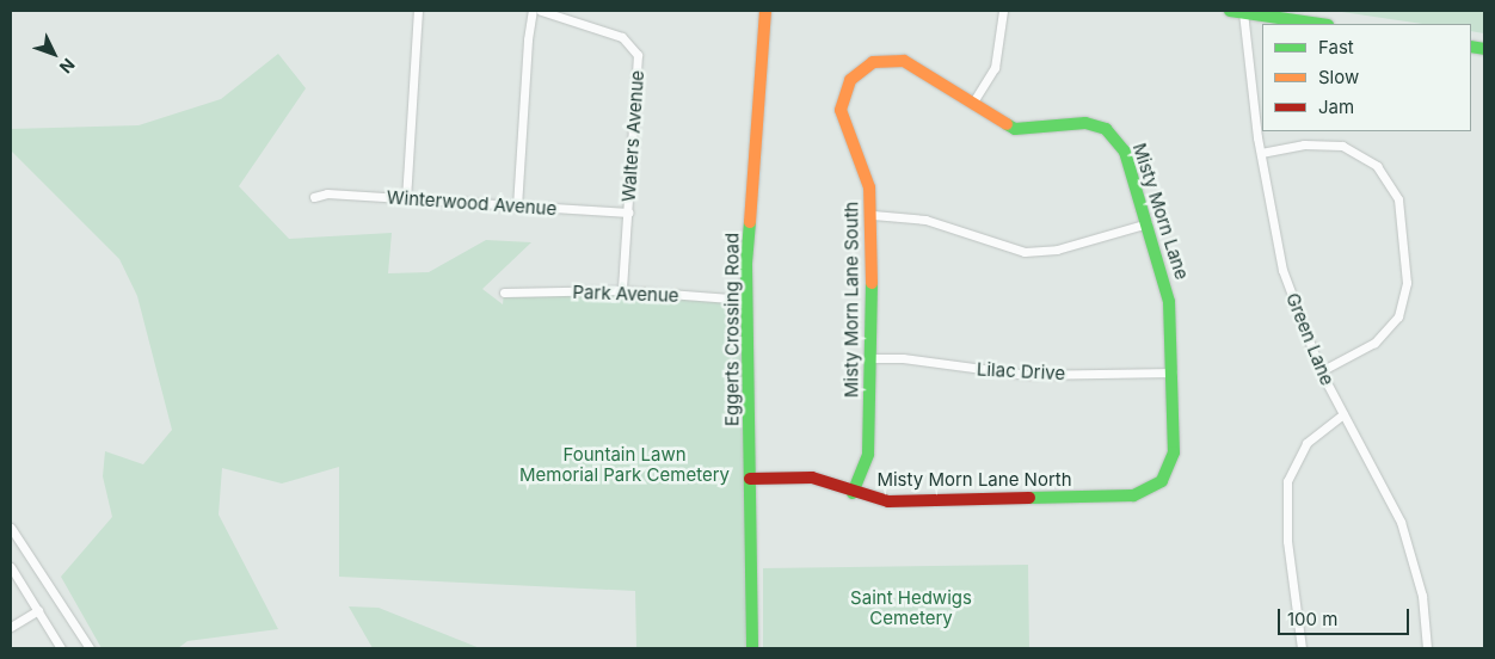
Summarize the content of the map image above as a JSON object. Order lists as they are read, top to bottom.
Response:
{
  "streets": {
    "street": [
      "Walters Avenue",
      "Winterwood Avenue",
      "Misty Morn Lane",
      "Park Avenue",
      "Misty Morn Lane South",
      "Eggerts Crossing Road",
      "Green Lane",
      "Lilac Drive",
      "Misty Morn Lane North"
    ]
  },
  "crossings": [
    ["Walters Avenue", "Winterwood Avenue"],
    ["Walters Avenue", "Park Avenue"],
    ["Misty Morn Lane", "Misty Morn Lane South"],
    ["Misty Morn Lane", "Lilac Drive"],
    ["Misty Morn Lane", "Misty Morn Lane North"],
    ["Park Avenue", "Eggerts Crossing Road"],
    ["Misty Morn Lane South", "Lilac Drive"],
    ["Misty Morn Lane South", "Misty Morn Lane North"],
    ["Eggerts Crossing Road", "Misty Morn Lane North"]
  ],
  "parks": ["Fountain Lawn Memorial Park Cemetery", "Saint Hedwigs Cemetery"],
  "legend": ["Fast", "Slow", "Jam"],
  "scale_bar": "100 m",
  "north": "bottom right"
}
